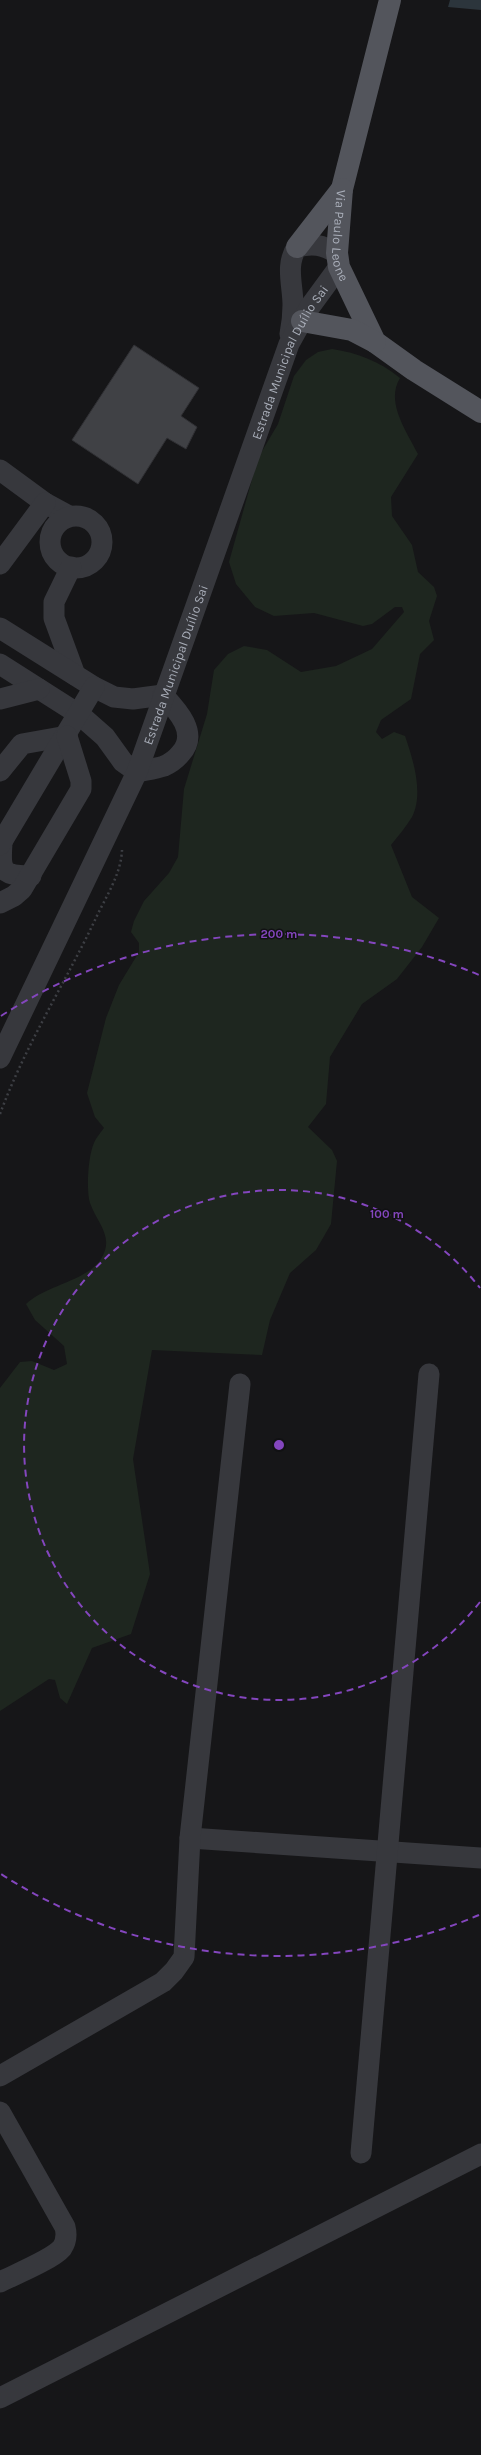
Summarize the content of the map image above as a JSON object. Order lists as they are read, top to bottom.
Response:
{
  "streets": {
    "main road": ["Via Paulo Leone"],
    "street": ["Estrada Municipal Duílio Sai"]
  },
  "crossings": [
    ["Via Paulo Leone", "Estrada Municipal Duílio Sai"]
  ],
  "rings": ["200 m", "100 m"]
}
